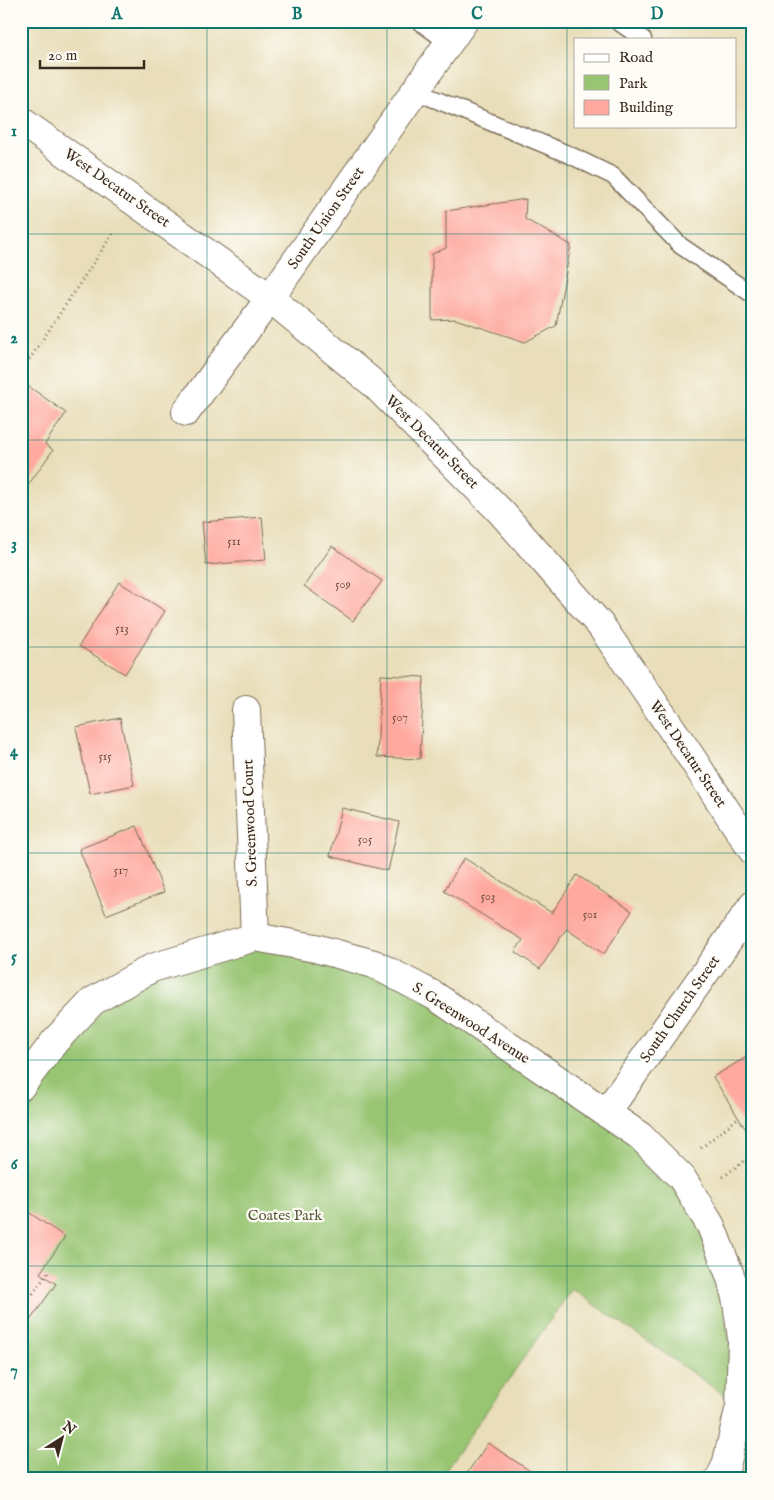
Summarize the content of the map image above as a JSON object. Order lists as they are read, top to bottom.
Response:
{
  "streets": {
    "street": [
      "West Decatur Street",
      "South Union Street",
      "S. Greenwood Court",
      "South Church Street",
      "S. Greenwood Avenue"
    ]
  },
  "crossings": [
    ["West Decatur Street", "South Union Street"],
    ["S. Greenwood Court", "S. Greenwood Avenue"],
    ["South Church Street", "S. Greenwood Avenue"]
  ],
  "parks": ["Coates Park"],
  "house_numbers": [
    "511",
    "509",
    "513",
    "507",
    "515",
    "505",
    "517",
    "503",
    "501"
  ],
  "legend": ["Road", "Park", "Building"],
  "scale_bar": "20 m",
  "north": "top right",
  "grid": {
    "columns": [
      "A",
      "B",
      "C",
      "D"
    ],
    "rows": [
      "1",
      "2",
      "3",
      "4",
      "5",
      "6",
      "7"
    ]
  }
}
